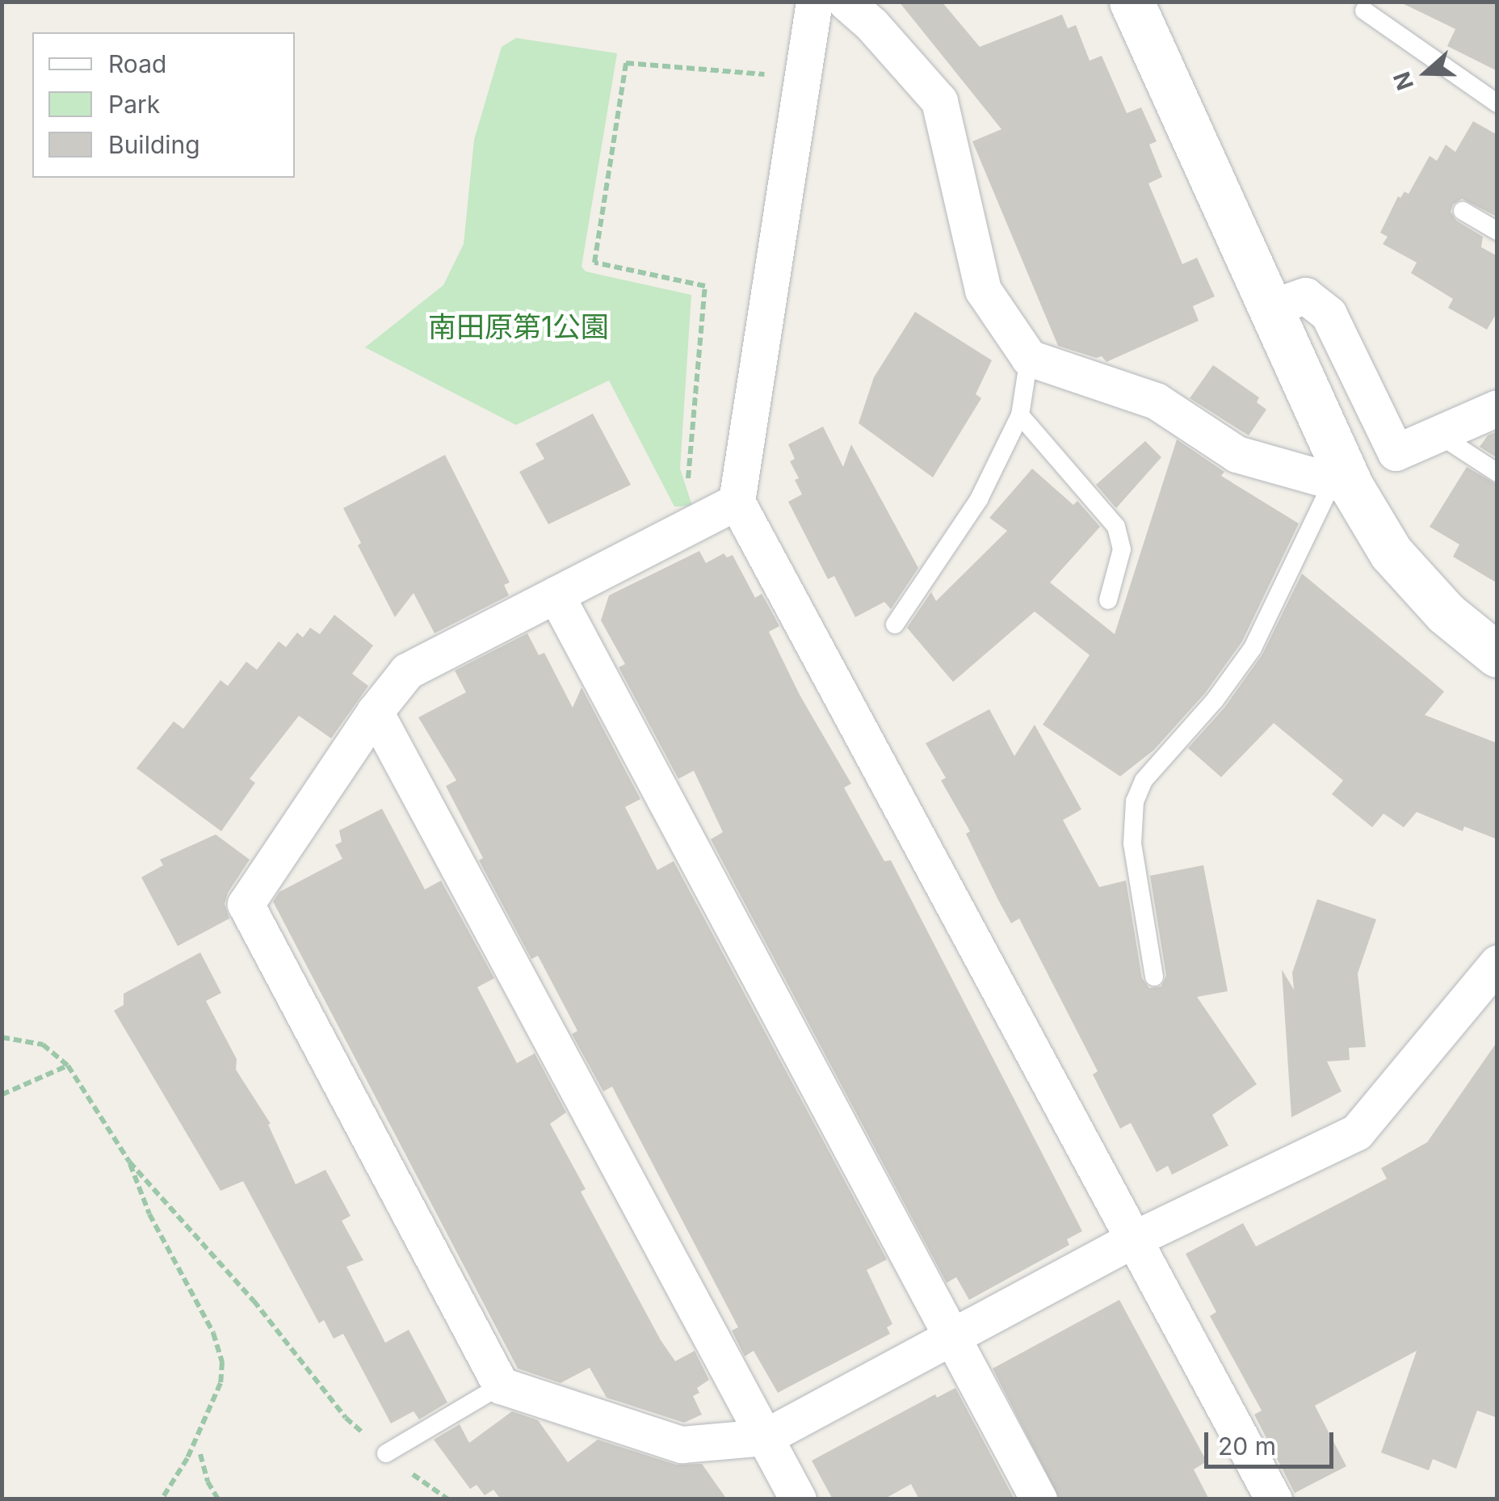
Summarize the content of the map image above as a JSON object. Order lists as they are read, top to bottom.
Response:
{
  "parks": ["南田原第1公園"],
  "legend": ["Road", "Park", "Building"],
  "scale_bar": "20 m",
  "north": "left"
}
